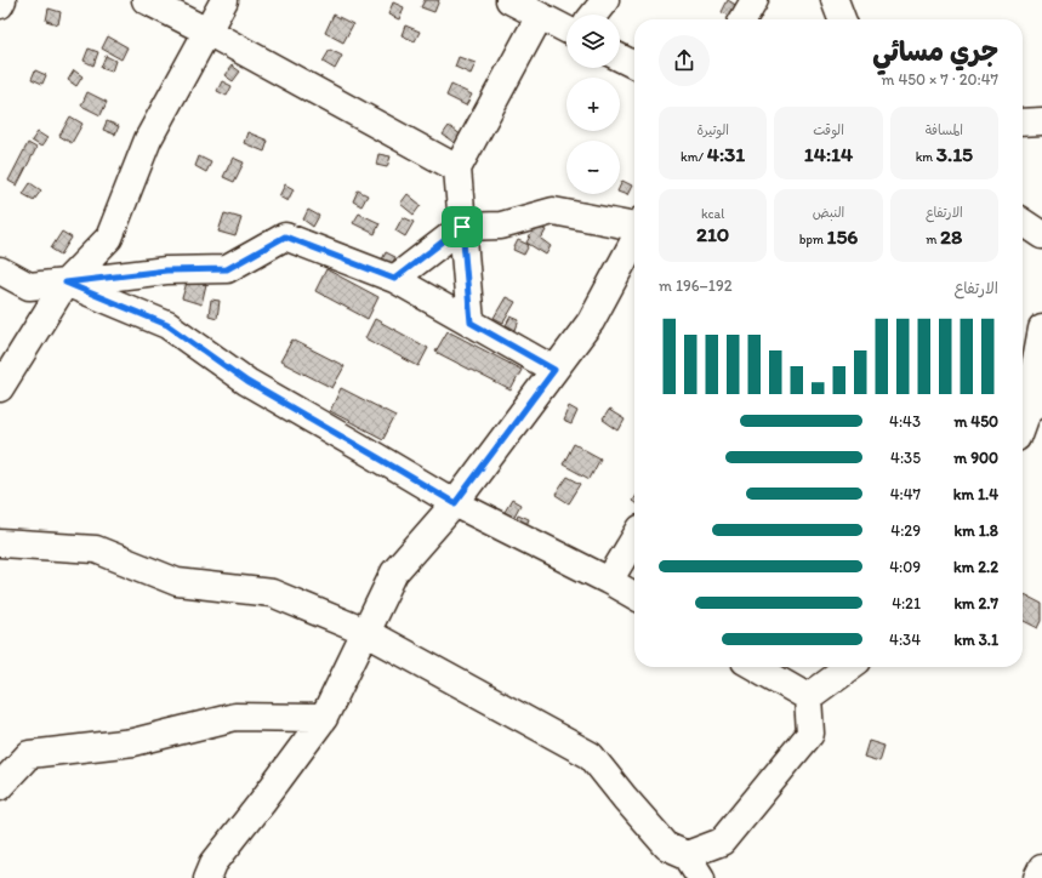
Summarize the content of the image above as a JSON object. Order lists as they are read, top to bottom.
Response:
{
  "page": {
    "map_buttons": ["+", "−"],
    "heading": ["جري مسائي", "20:47 · 7 × 450 m"],
    "stats": [
      ["المسافة", "3.15 km"],
      ["الوقت", "14:14"],
      ["الوتيرة", "4:31 /km"],
      ["الارتفاع", "28 m"],
      ["النبض", "156 bpm"],
      ["kcal", "210"]
    ],
    "chart": ["الارتفاع", "192–196 m"],
    "list": [
      {
        "name": "450 m",
        "note": "4:43"
      },
      {
        "name": "900 m",
        "note": "4:35"
      },
      {
        "name": "1.4 km",
        "note": "4:47"
      },
      {
        "name": "1.8 km",
        "note": "4:29"
      },
      {
        "name": "2.2 km",
        "note": "4:09"
      },
      {
        "name": "2.7 km",
        "note": "4:21"
      },
      {
        "name": "3.1 km",
        "note": "4:34"
      }
    ]
  }
}
